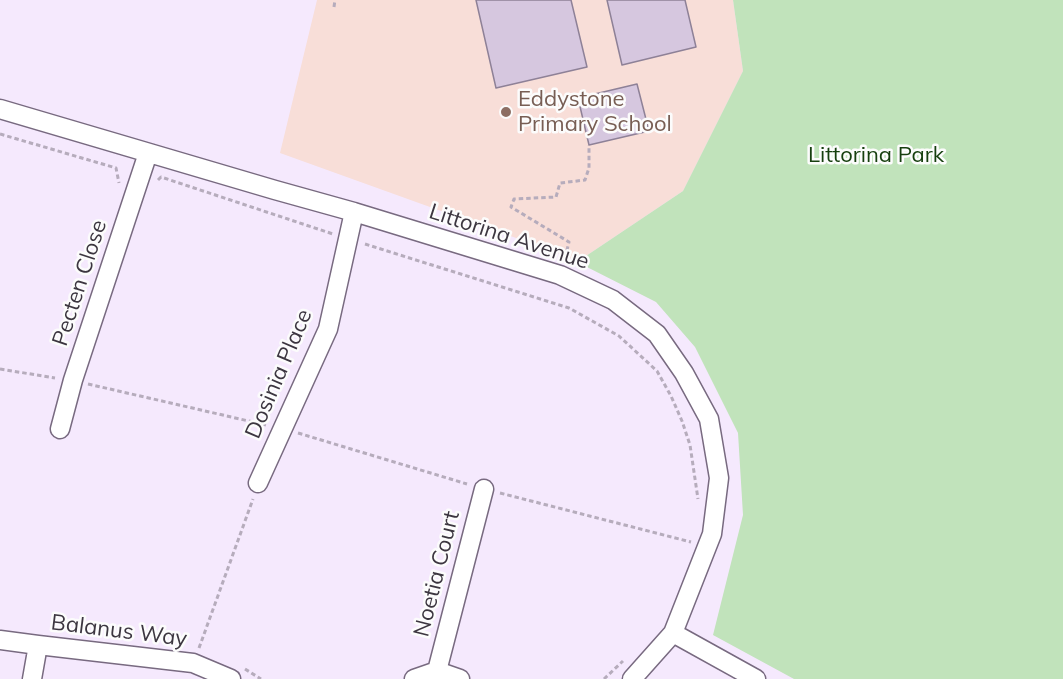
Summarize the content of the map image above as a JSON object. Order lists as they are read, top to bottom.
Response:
{
  "streets": {
    "street": [
      "Littorina Avenue",
      "Pecten Close",
      "Dosinia Place",
      "Noetia Court",
      "Balanus Way"
    ]
  },
  "crossings": [
    ["Littorina Avenue", "Pecten Close"],
    ["Littorina Avenue", "Dosinia Place"]
  ],
  "parks": ["Littorina Park"],
  "places": ["Eddystone Primary School"]
}
